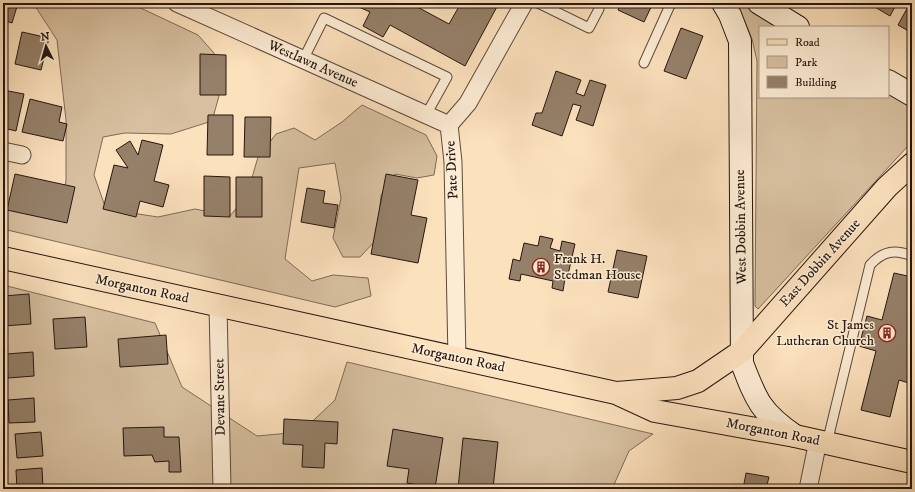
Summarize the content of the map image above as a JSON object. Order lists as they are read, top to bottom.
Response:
{
  "streets": {
    "main road": ["West Dobbin Avenue", "East Dobbin Avenue", "Morganton Road"],
    "street": ["Westlawn Avenue", "Pate Drive", "Devane Street"]
  },
  "crossings": [
    ["Westlawn Avenue", "Pate Drive"],
    ["Pate Drive", "Morganton Road"],
    ["West Dobbin Avenue", "East Dobbin Avenue"],
    ["West Dobbin Avenue", "Morganton Road"],
    ["East Dobbin Avenue", "Morganton Road"],
    ["Morganton Road", "Devane Street"]
  ],
  "places": {
    "building": ["Frank H. Stedman House", "St James Lutheran Church"]
  },
  "legend": ["Road", "Park", "Building"],
  "north": "top"
}
